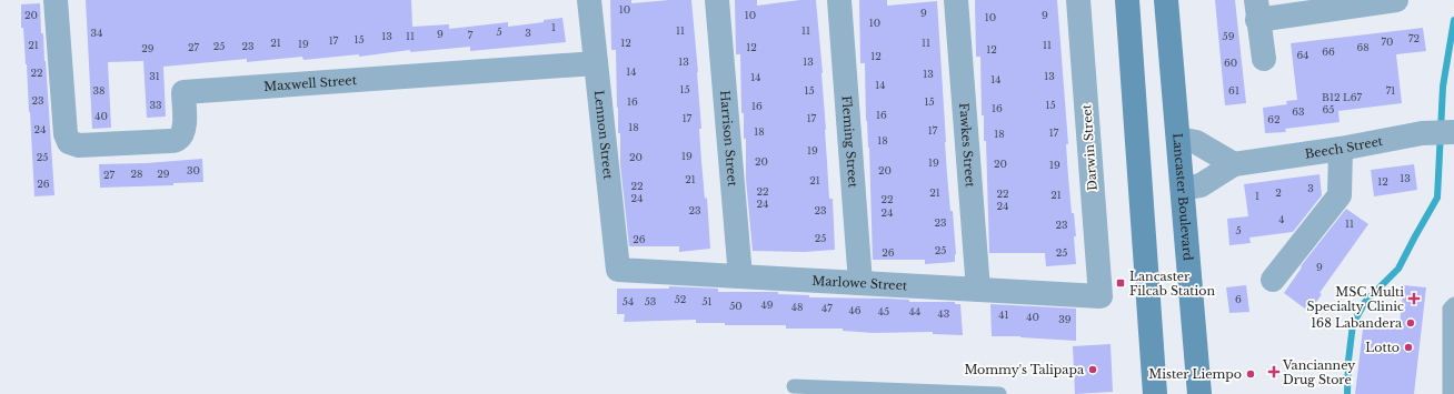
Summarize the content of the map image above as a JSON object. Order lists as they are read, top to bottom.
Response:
{
  "streets": {
    "main road": ["Lancaster Boulevard"],
    "street": [
      "Maxwell Street",
      "Lennon Street",
      "Harrison Street",
      "Fleming Street",
      "Fawkes Street",
      "Darwin Street",
      "Beech Street",
      "Marlowe Street"
    ]
  },
  "crossings": [
    ["Maxwell Street", "Lennon Street"],
    ["Lennon Street", "Marlowe Street"],
    ["Harrison Street", "Marlowe Street"],
    ["Fleming Street", "Marlowe Street"],
    ["Fawkes Street", "Marlowe Street"],
    ["Darwin Street", "Marlowe Street"],
    ["Beech Street", "Lancaster Boulevard"]
  ],
  "places": {
    "transit": ["Lancaster Filcab Station"],
    "health": ["MSC Multi Specialty Clinic", "Vancianney Drug Store"],
    "other": [
      "168 Labandera",
      "Lotto",
      "Mommy's Talipapa",
      "Mister Liempo"
    ]
  },
  "house_numbers": [
    "10",
    "9",
    "20",
    "10",
    "9",
    "10",
    "10",
    "1",
    "11",
    "11",
    "5",
    "34",
    "3",
    "9",
    "7",
    "13",
    "11",
    "59",
    "72",
    "15",
    "17",
    "70",
    "21",
    "12",
    "11",
    "19",
    "21",
    "11",
    "25",
    "23",
    "27",
    "12",
    "68",
    "29",
    "12",
    "66",
    "64",
    "12",
    "13",
    "13",
    "60",
    "14",
    "22",
    "13",
    "31",
    "13",
    "14",
    "14",
    "14",
    "15",
    "38",
    "15",
    "61",
    "71",
    "B12 L67",
    "23",
    "16",
    "15",
    "33",
    "15",
    "16",
    "16",
    "65",
    "63",
    "16",
    "40",
    "17",
    "17",
    "62",
    "18",
    "24",
    "17",
    "18",
    "17",
    "18",
    "18",
    "19",
    "19",
    "25",
    "20",
    "20",
    "19",
    "20",
    "19",
    "30",
    "20",
    "28",
    "29",
    "27",
    "13",
    "21",
    "21",
    "12",
    "26",
    "22",
    "3",
    "22",
    "21",
    "2",
    "22",
    "21",
    "1",
    "24",
    "22",
    "24",
    "24",
    "23",
    "23",
    "24",
    "4",
    "23",
    "11",
    "23",
    "5",
    "25",
    "26",
    "25",
    "26",
    "25",
    "9",
    "52",
    "6",
    "54",
    "53",
    "51",
    "49",
    "50",
    "48",
    "47",
    "46",
    "45",
    "44",
    "43",
    "41",
    "40",
    "39"
  ]
}
